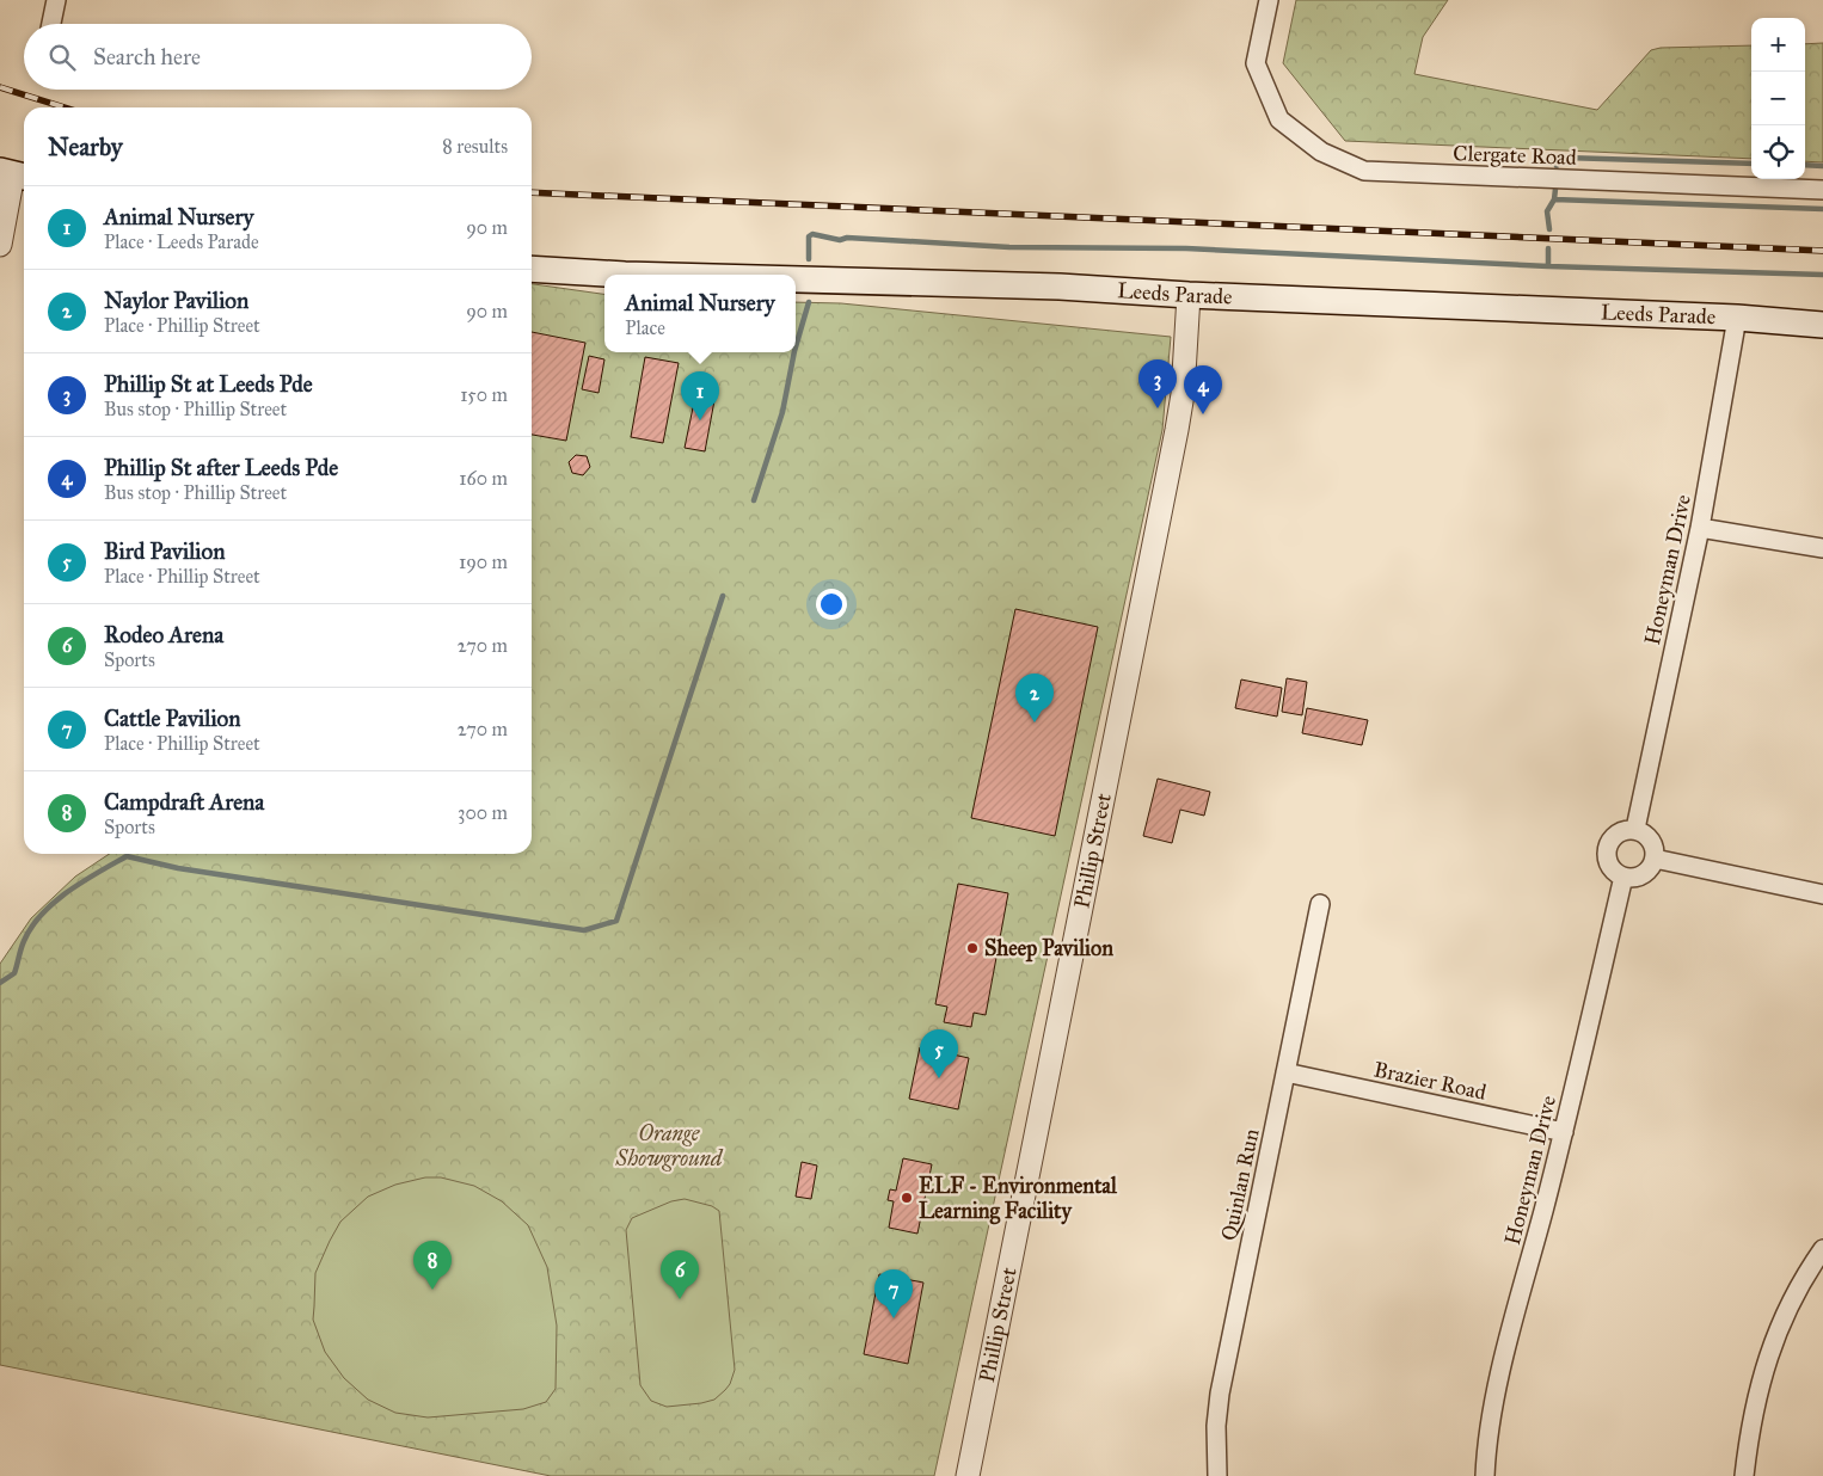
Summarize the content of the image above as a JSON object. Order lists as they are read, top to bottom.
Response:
{
  "streets": {
    "main road": ["Leeds Parade"],
    "street": [
      "Clergate Road",
      "Honeyman Drive",
      "Phillip Street",
      "Brazier Road",
      "Quinlan Run"
    ]
  },
  "crossings": [
    ["Leeds Parade", "Honeyman Drive"],
    ["Leeds Parade", "Phillip Street"],
    ["Honeyman Drive", "Brazier Road"],
    ["Brazier Road", "Quinlan Run"]
  ],
  "parks": ["Orange Showground"],
  "places": ["Sheep Pavilion", "ELF - Environmental Learning Facility"],
  "page": {
    "map_buttons": ["+", "−"],
    "search": "Search here",
    "heading": ["Nearby", "8 results"],
    "list": [
      {
        "mark": "1",
        "name": "Animal Nursery",
        "note": "Place · Leeds Parade",
        "value": "90 m"
      },
      {
        "mark": "2",
        "name": "Naylor Pavilion",
        "note": "Place · Phillip Street",
        "value": "90 m"
      },
      {
        "mark": "3",
        "name": "Phillip St at Leeds Pde",
        "note": "Bus stop · Phillip Street",
        "value": "150 m"
      },
      {
        "mark": "4",
        "name": "Phillip St after Leeds Pde",
        "note": "Bus stop · Phillip Street",
        "value": "160 m"
      },
      {
        "mark": "5",
        "name": "Bird Pavilion",
        "note": "Place · Phillip Street",
        "value": "190 m"
      },
      {
        "mark": "6",
        "name": "Rodeo Arena",
        "note": "Sports",
        "value": "270 m"
      },
      {
        "mark": "7",
        "name": "Cattle Pavilion",
        "note": "Place · Phillip Street",
        "value": "270 m"
      },
      {
        "mark": "8",
        "name": "Campdraft Arena",
        "note": "Sports",
        "value": "300 m"
      }
    ],
    "popup": ["Animal Nursery", "Place"],
    "pins": [
      "3",
      "4",
      "1",
      "2",
      "5",
      "8",
      "6",
      "7"
    ]
  }
}
